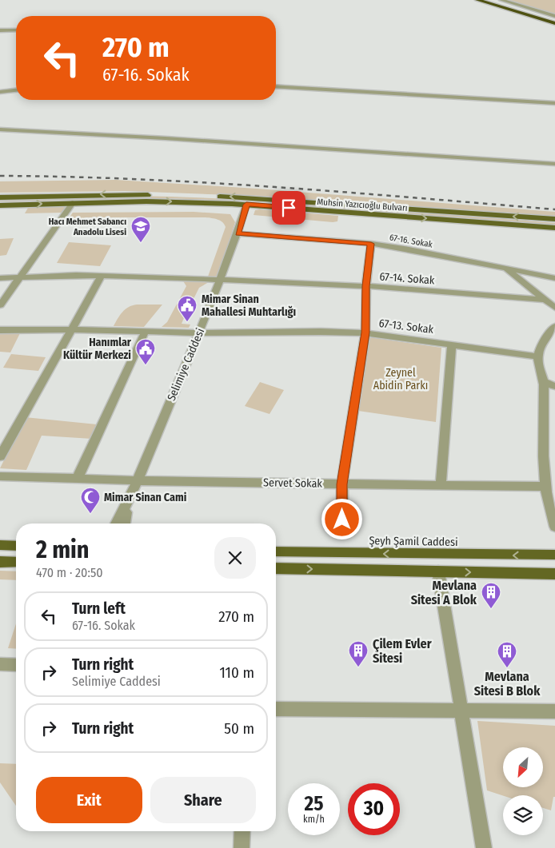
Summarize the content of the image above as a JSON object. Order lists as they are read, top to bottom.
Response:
{
  "streets": {
    "main road": ["Muhsin Yazıcıoğlu Bulvarı", "Şeyh Şamil Caddesi"],
    "street": [
      "67-16. Sokak",
      "67-14. Sokak",
      "67-13. Sokak",
      "Selimiye Caddesi",
      "Servet Sokak"
    ]
  },
  "crossings": [
    ["Muhsin Yazıcıoğlu Bulvarı", "Selimiye Caddesi"],
    ["67-16. Sokak", "Selimiye Caddesi"],
    ["67-14. Sokak", "Selimiye Caddesi"],
    ["67-13. Sokak", "Selimiye Caddesi"],
    ["Selimiye Caddesi", "Servet Sokak"]
  ],
  "parks": ["Zeynel Abidin Parkı"],
  "places": {
    "school or university": ["Hacı Mehmet Sabancı Anadolu Lisesi"],
    "public building": ["Mimar Sinan Mahallesi Muhtarlığı", "Hanımlar Kültür Merkezi"],
    "mosque": ["Mimar Sinan Cami"],
    "building": ["Mevlana Sitesi A Blok", "Çilem Evler Sitesi", "Mevlana Sitesi B Blok"]
  },
  "north": "bottom left",
  "page": {
    "turn": ["270 m", "67-16. Sokak"],
    "heading": ["2 min", "470 m · 20:50"],
    "list": [
      {
        "name": "Turn left",
        "note": "67-16. Sokak",
        "value": "270 m"
      },
      {
        "name": "Turn right",
        "note": "Selimiye Caddesi",
        "value": "110 m"
      },
      {
        "name": "Turn right",
        "value": "50 m"
      }
    ],
    "buttons": ["Exit", "Share"],
    "speed": "25 km/h",
    "limit": "30"
  }
}
